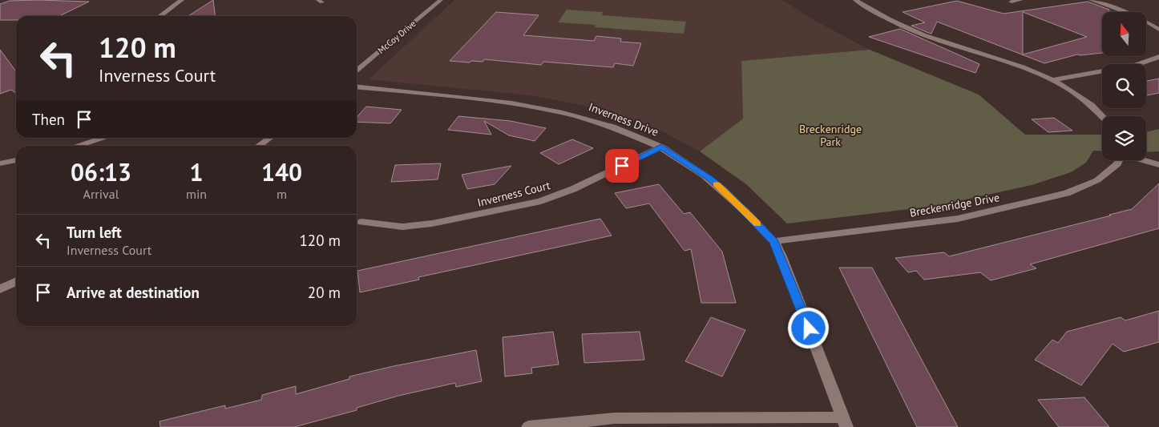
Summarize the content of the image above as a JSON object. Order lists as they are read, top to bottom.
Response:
{
  "streets": {
    "street": [
      "McCoy Drive",
      "Inverness Drive",
      "Inverness Court",
      "Breckenridge Drive"
    ]
  },
  "crossings": [
    ["Inverness Drive", "Inverness Court"],
    ["Inverness Drive", "Breckenridge Drive"]
  ],
  "parks": ["Breckenridge Park"],
  "north": "top",
  "page": {
    "turn": ["120 m", "Inverness Court"],
    "then": "Then",
    "eta": [
      "06:13",
      "Arrival",
      "1",
      "min",
      "140",
      "m"
    ],
    "list": [
      {
        "name": "Turn left",
        "note": "Inverness Court",
        "value": "120 m"
      },
      {
        "name": "Arrive at destination",
        "value": "20 m"
      }
    ]
  }
}
